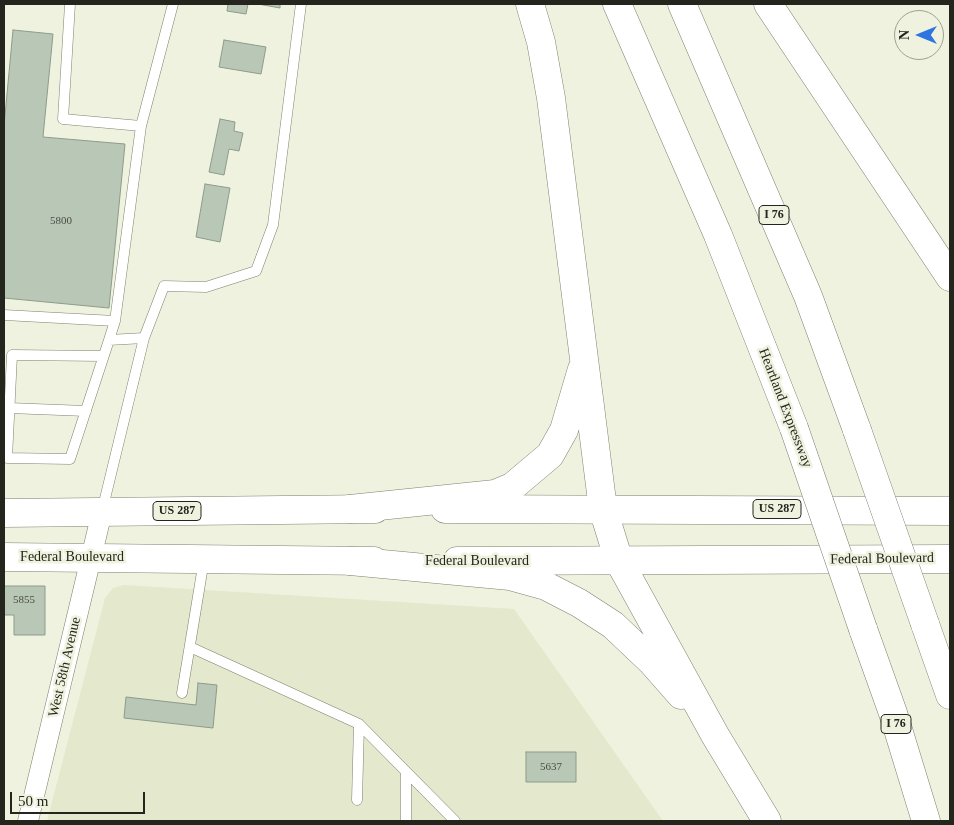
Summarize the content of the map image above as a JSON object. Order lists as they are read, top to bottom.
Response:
{
  "streets": {
    "main road": [
      "I 76",
      "Heartland Expressway",
      "US 287",
      "Federal Boulevard"
    ],
    "street": ["West 58th Avenue"]
  },
  "crossings": [
    ["US 287", "West 58th Avenue"],
    ["Federal Boulevard", "West 58th Avenue"]
  ],
  "house_numbers": ["5800", "5855", "5637"],
  "scale_bar": "50 m",
  "north": "left"
}
